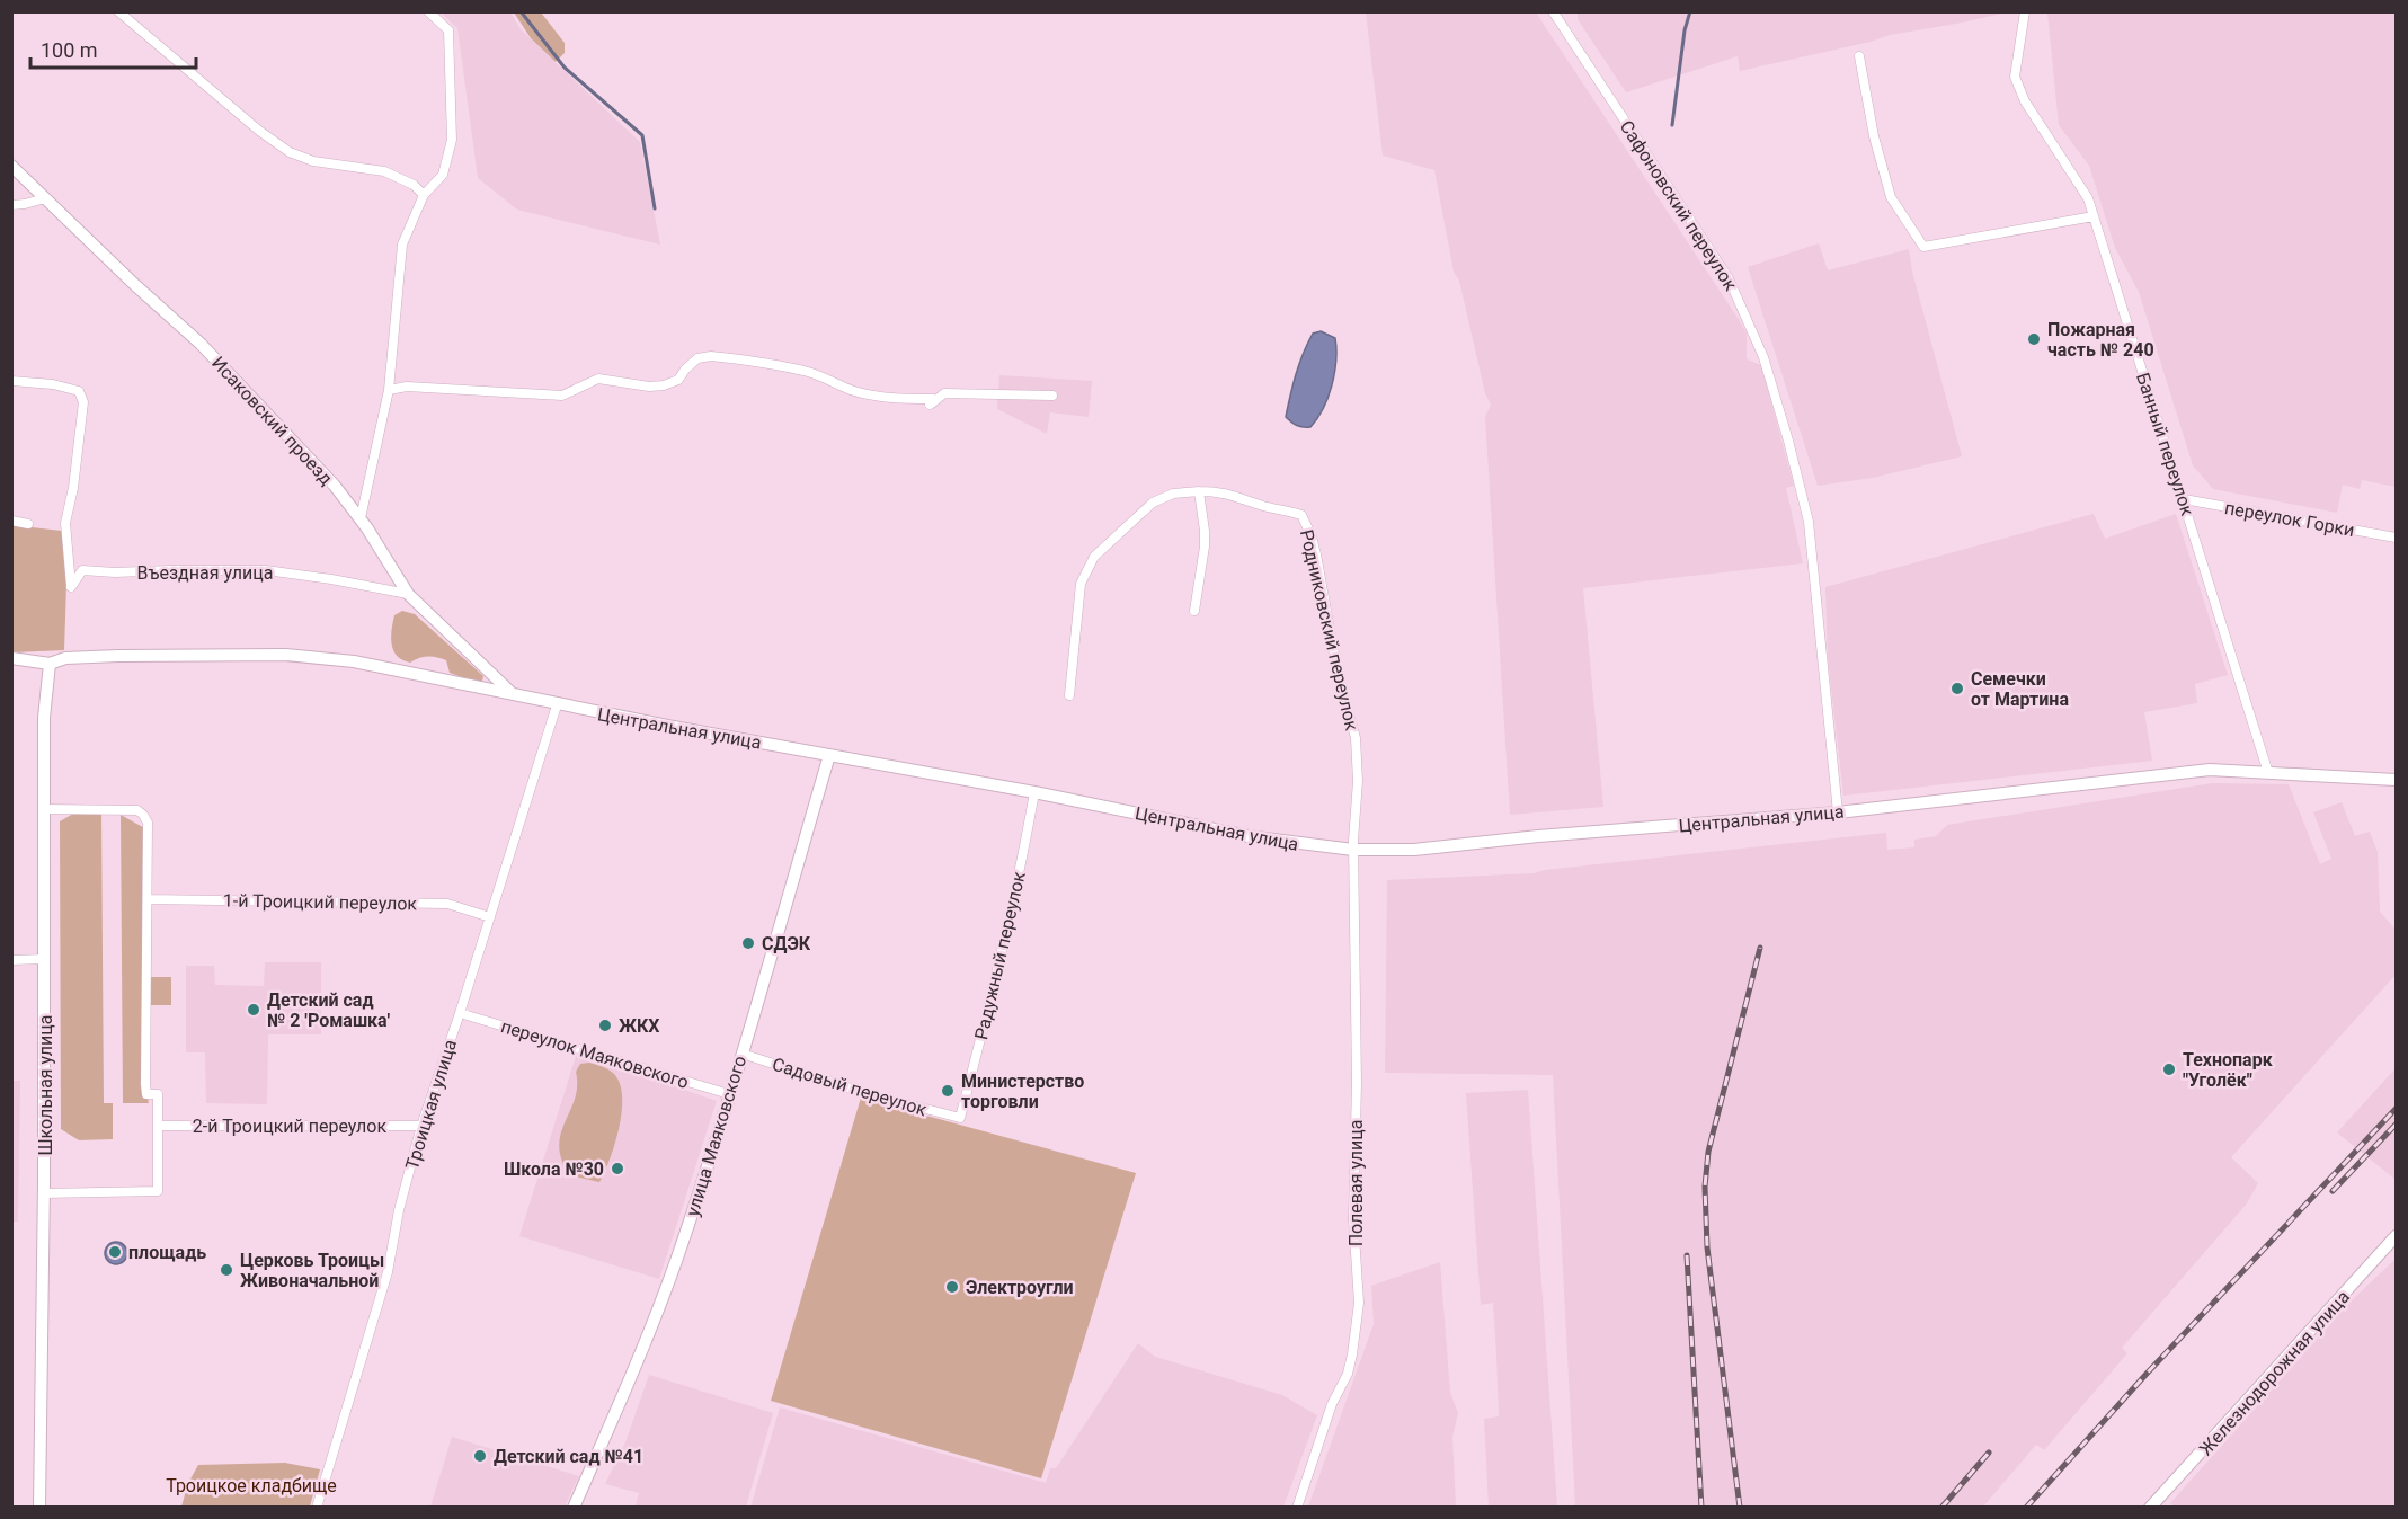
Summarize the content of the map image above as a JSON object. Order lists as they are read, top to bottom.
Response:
{
  "streets": {
    "main road": [
      "Исаковский проезд",
      "Центральная улица",
      "Школьная улица",
      "улица Маяковского",
      "Железнодорожная улица"
    ],
    "street": [
      "Сафоновский переулок",
      "Банный переулок",
      "переулок Горки",
      "Въездная улица",
      "Родниковский переулок",
      "1-й Троицкий переулок",
      "Радужный переулок",
      "переулок Маяковского",
      "Садовый переулок",
      "Троицкая улица",
      "2-й Троицкий переулок",
      "Полевая улица"
    ]
  },
  "crossings": [
    ["Сафоновский переулок", "Центральная улица"],
    ["Исаковский проезд", "Въездная улица"],
    ["Исаковский проезд", "Центральная улица"],
    ["Банный переулок", "переулок Горки"],
    ["Банный переулок", "Центральная улица"],
    ["Родниковский переулок", "Центральная улица"],
    ["Родниковский переулок", "Полевая улица"],
    ["Центральная улица", "Радужный переулок"],
    ["Центральная улица", "Школьная улица"],
    ["Центральная улица", "Троицкая улица"],
    ["Центральная улица", "улица Маяковского"],
    ["Центральная улица", "Полевая улица"],
    ["1-й Троицкий переулок", "Троицкая улица"],
    ["Радужный переулок", "Садовый переулок"],
    ["переулок Маяковского", "Троицкая улица"],
    ["переулок Маяковского", "улица Маяковского"],
    ["Садовый переулок", "улица Маяковского"],
    ["Троицкая улица", "2-й Троицкий переулок"]
  ],
  "parks": ["Троицкое кладбище"],
  "places": [
    "Пожарная часть № 240",
    "Семечки от Мартина",
    "СДЭК",
    "Детский сад № 2 'Ромашка'",
    "ЖКХ",
    "Технопарк \"Уголёк\"",
    "Министерство торговли",
    "Школа №30",
    "площадь",
    "Церковь Троицы Живоначальной",
    "Электроугли",
    "Детский сад №41"
  ],
  "scale_bar": "100 m"
}
